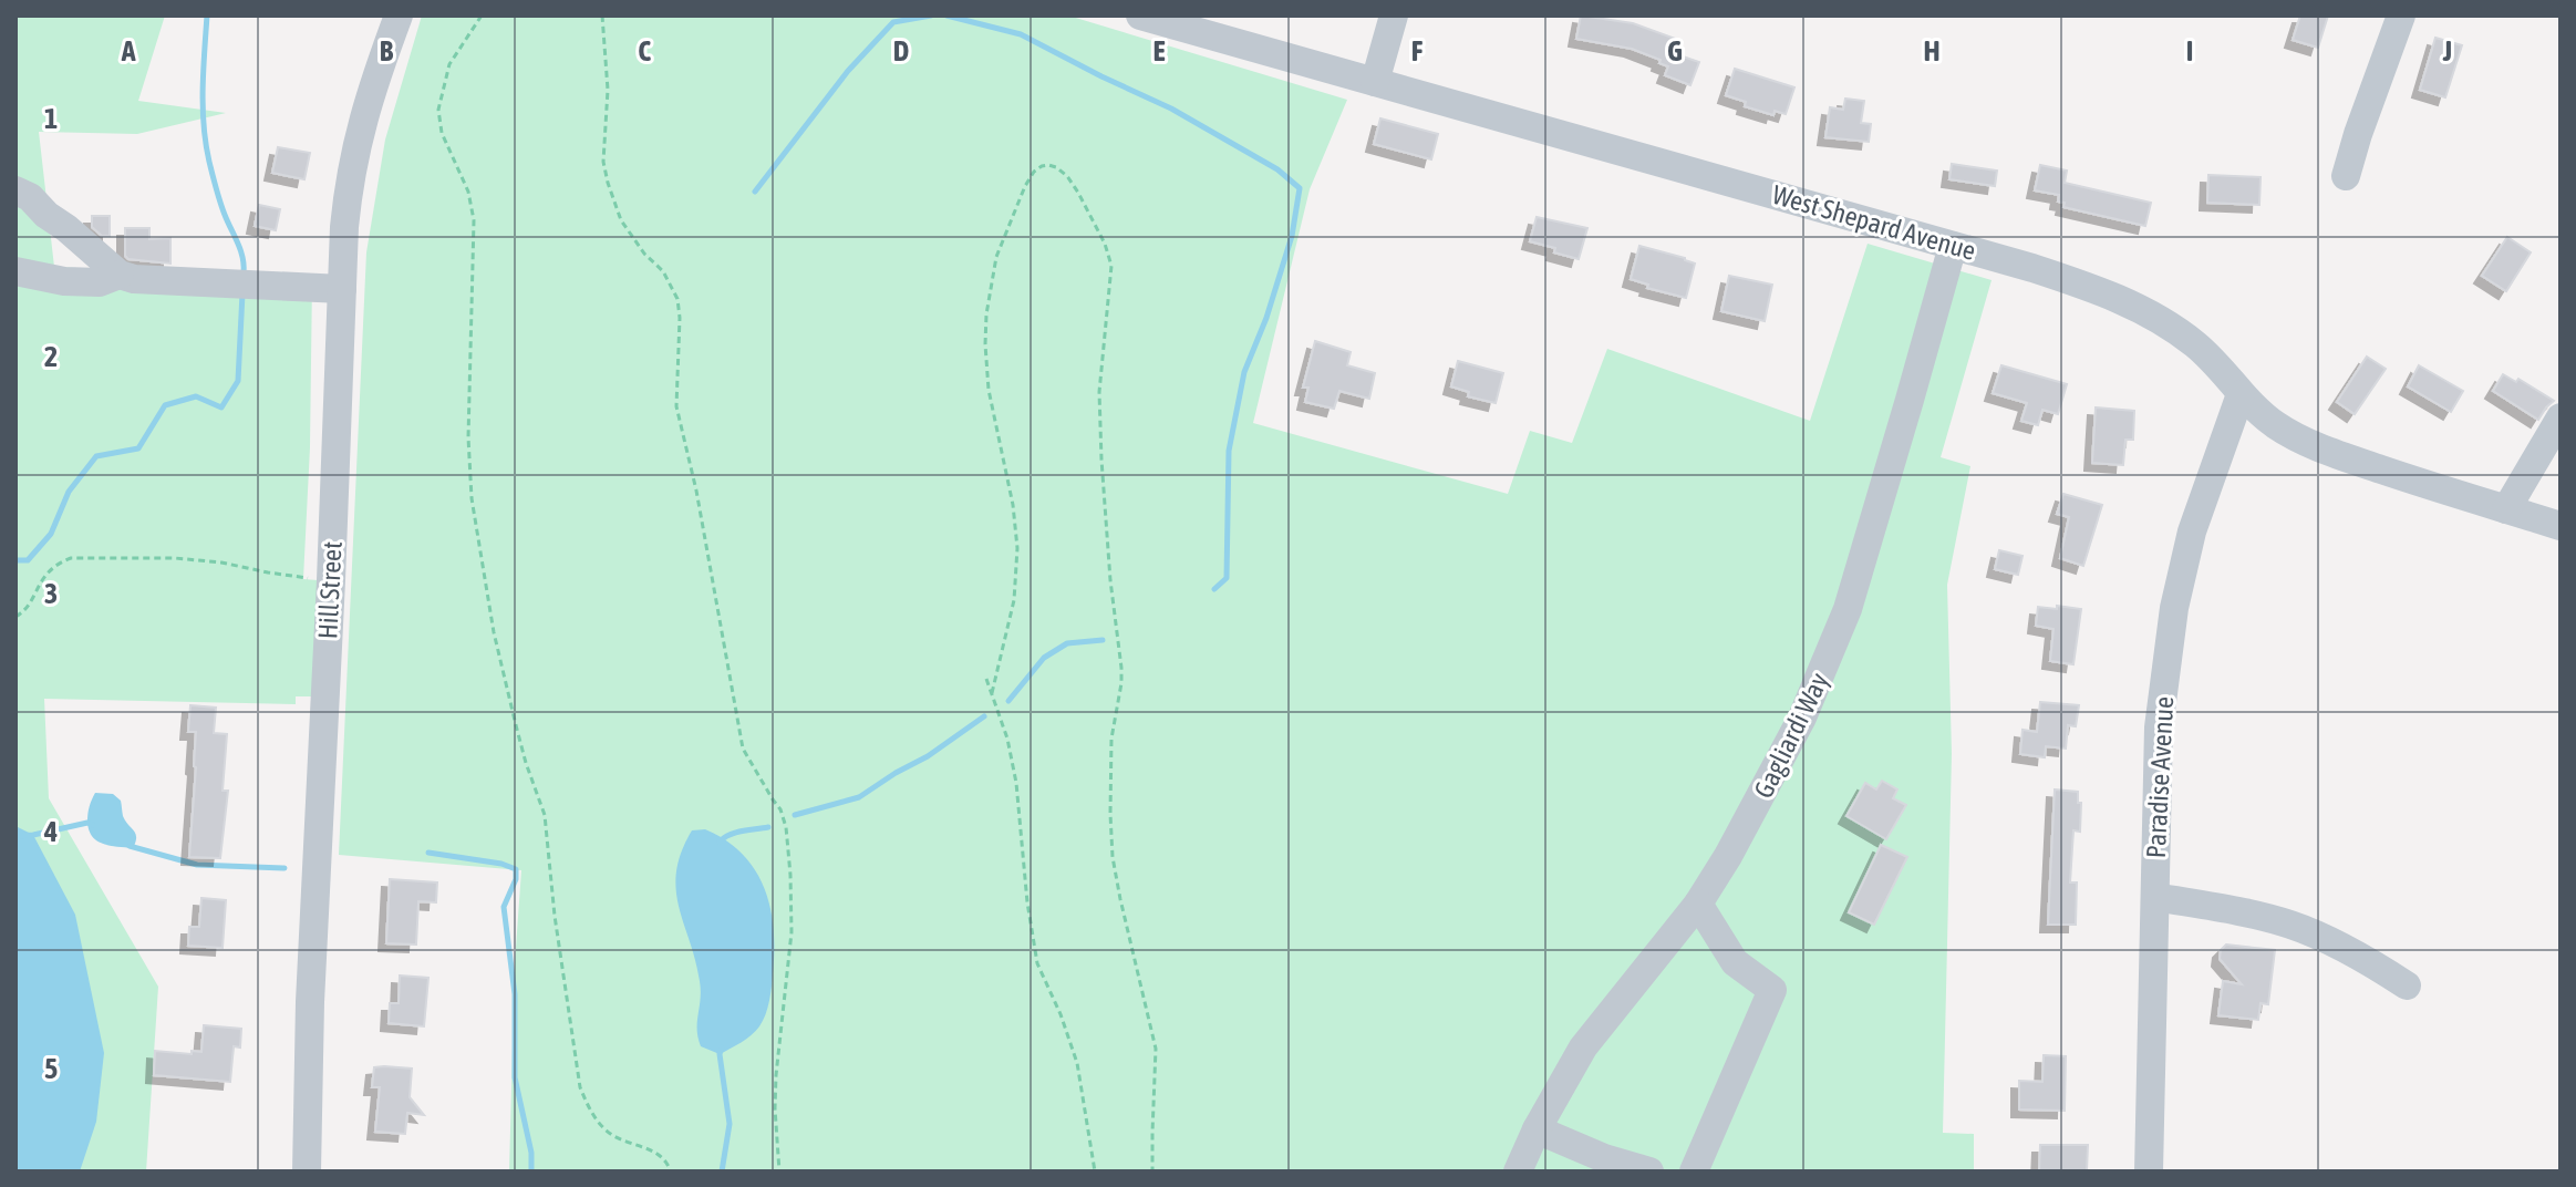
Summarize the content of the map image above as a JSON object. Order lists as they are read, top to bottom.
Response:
{
  "streets": {
    "street": [
      "West Shepard Avenue",
      "Hill Street",
      "Gagliardi Way",
      "Paradise Avenue"
    ]
  },
  "crossings": [
    ["West Shepard Avenue", "Gagliardi Way"],
    ["West Shepard Avenue", "Paradise Avenue"]
  ],
  "grid": {
    "columns": [
      "A",
      "B",
      "C",
      "D",
      "E",
      "F",
      "G",
      "H",
      "I",
      "J"
    ],
    "rows": [
      "1",
      "2",
      "3",
      "4",
      "5"
    ]
  }
}
